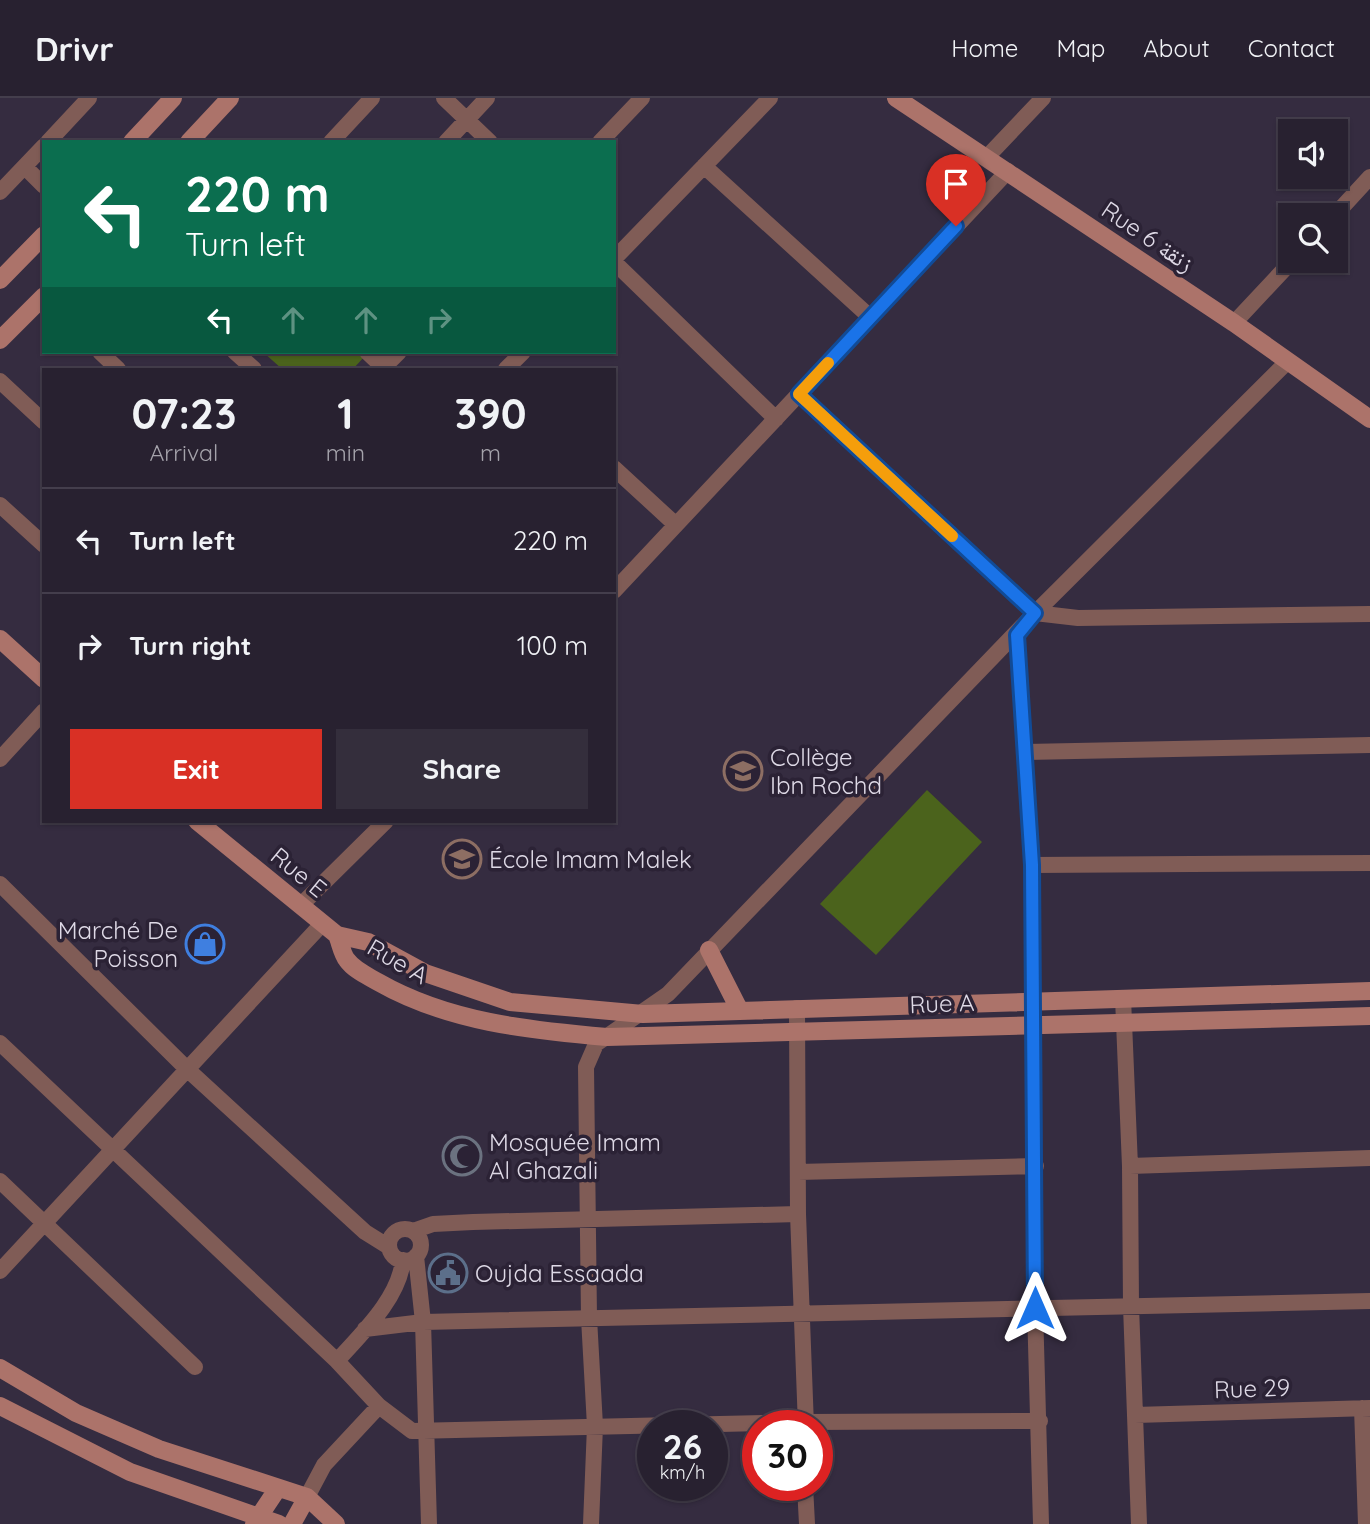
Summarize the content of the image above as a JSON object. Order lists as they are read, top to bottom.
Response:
{
  "streets": {
    "street": [
      "Rue 6 زنقة",
      "Rue E",
      "Rue A",
      "Rue 29"
    ]
  },
  "crossings": [
    ["Rue E", "Rue A"]
  ],
  "places": {
    "school or university": ["Collège Ibn Rochd", "École Imam Malek"],
    "shop": ["Marché De Poisson"],
    "mosque": ["Mosquée Imam Al Ghazali"],
    "public building": ["Oujda Essaada"]
  },
  "page": {
    "header": "Drivr",
    "nav": [
      "Home",
      "Map",
      "About",
      "Contact"
    ],
    "turn": ["220 m", "Turn left"],
    "eta": [
      "07:23",
      "Arrival",
      "1",
      "min",
      "390",
      "m"
    ],
    "list": [
      {
        "name": "Turn left",
        "value": "220 m"
      },
      {
        "name": "Turn right",
        "value": "100 m"
      }
    ],
    "buttons": ["Exit", "Share"],
    "speed": "26 km/h",
    "limit": "30"
  }
}
